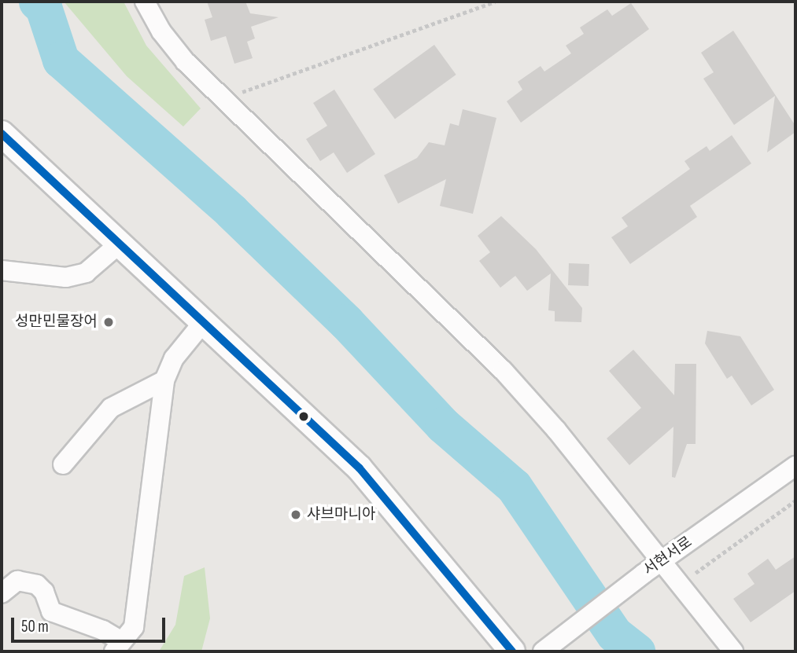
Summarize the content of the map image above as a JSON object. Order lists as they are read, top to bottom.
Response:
{
  "streets": {
    "street": ["서현서로"]
  },
  "places": ["성만민물장어", "샤브마니아"],
  "scale_bar": "50 m"
}
